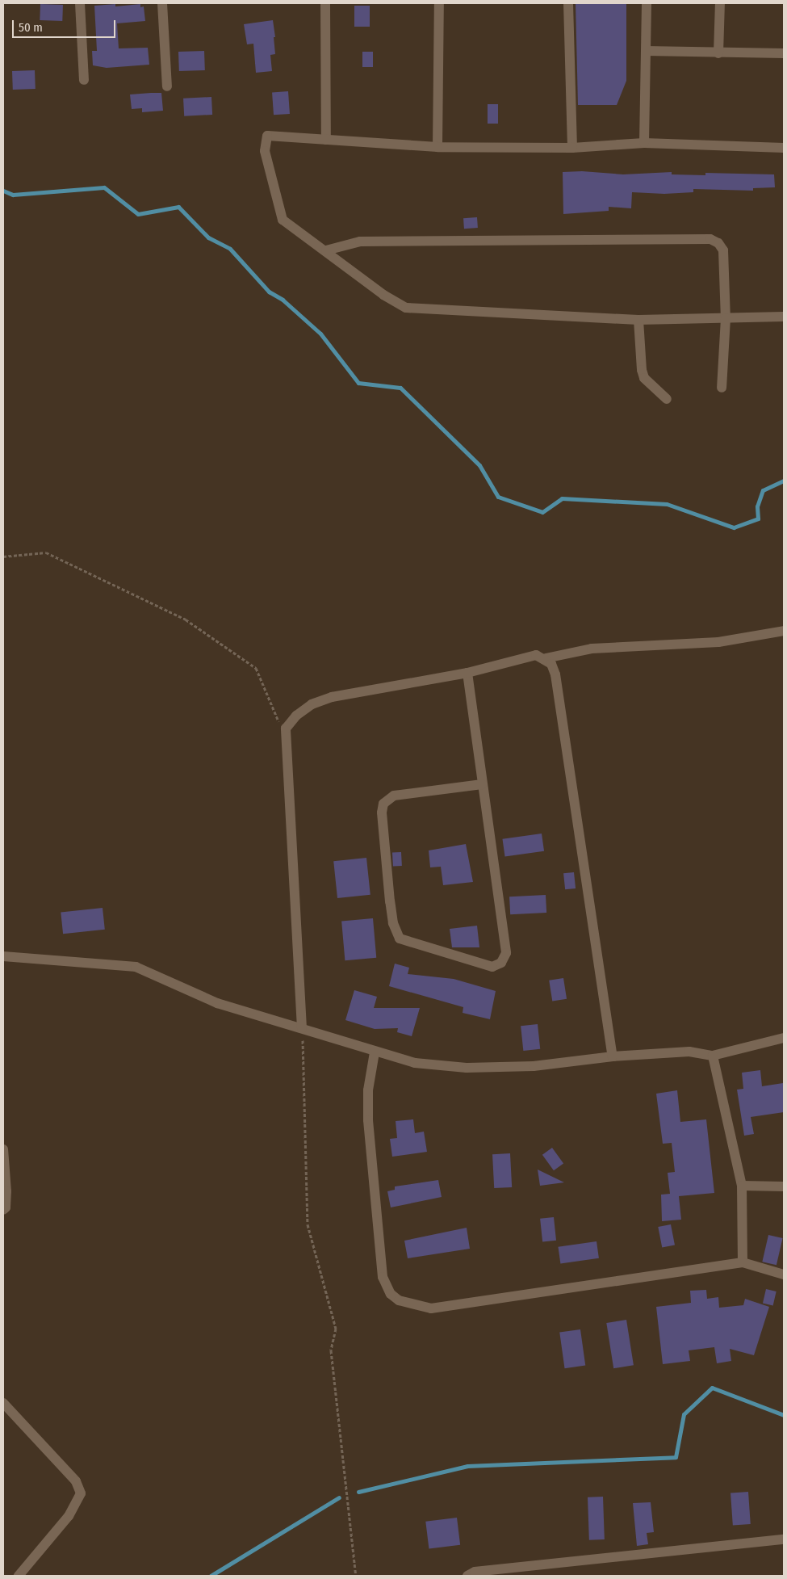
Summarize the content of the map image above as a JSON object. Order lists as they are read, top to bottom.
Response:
{
  "scale_bar": "50 m"
}
